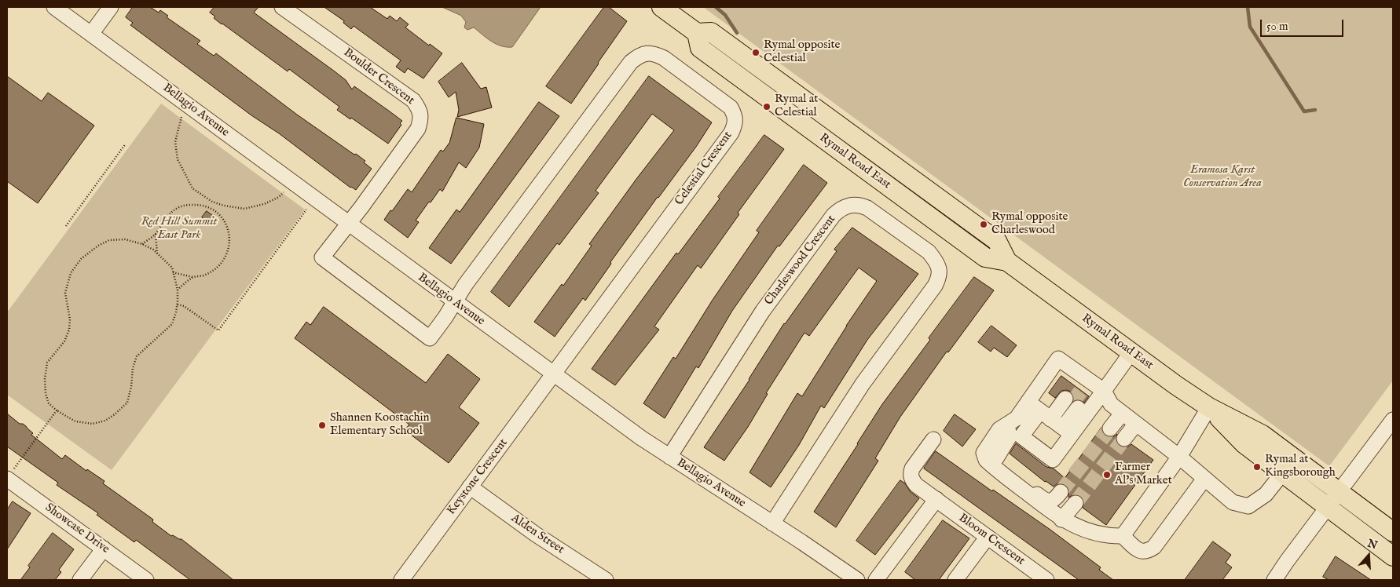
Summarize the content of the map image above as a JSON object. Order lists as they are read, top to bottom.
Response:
{
  "streets": {
    "main road": ["Rymal Road East"],
    "street": [
      "Boulder Crescent",
      "Bellagio Avenue",
      "Celestial Crescent",
      "Charleswood Crescent",
      "Keystone Crescent",
      "Showcase Drive",
      "Alden Street",
      "Bloom Crescent"
    ]
  },
  "crossings": [
    ["Boulder Crescent", "Bellagio Avenue"],
    ["Bellagio Avenue", "Celestial Crescent"],
    ["Bellagio Avenue", "Charleswood Crescent"],
    ["Bellagio Avenue", "Keystone Crescent"],
    ["Celestial Crescent", "Keystone Crescent"],
    ["Keystone Crescent", "Alden Street"]
  ],
  "parks": ["Eramosa Karst Conservation Area", "Red Hill Summit East Park"],
  "places": [
    "Rymal opposite Celestial",
    "Rymal at Celestial",
    "Rymal opposite Charleswood",
    "Shannen Koostachin Elementary School",
    "Rymal at Kingsborough",
    "Farmer Al's Market"
  ],
  "scale_bar": "50 m",
  "north": "top"
}
